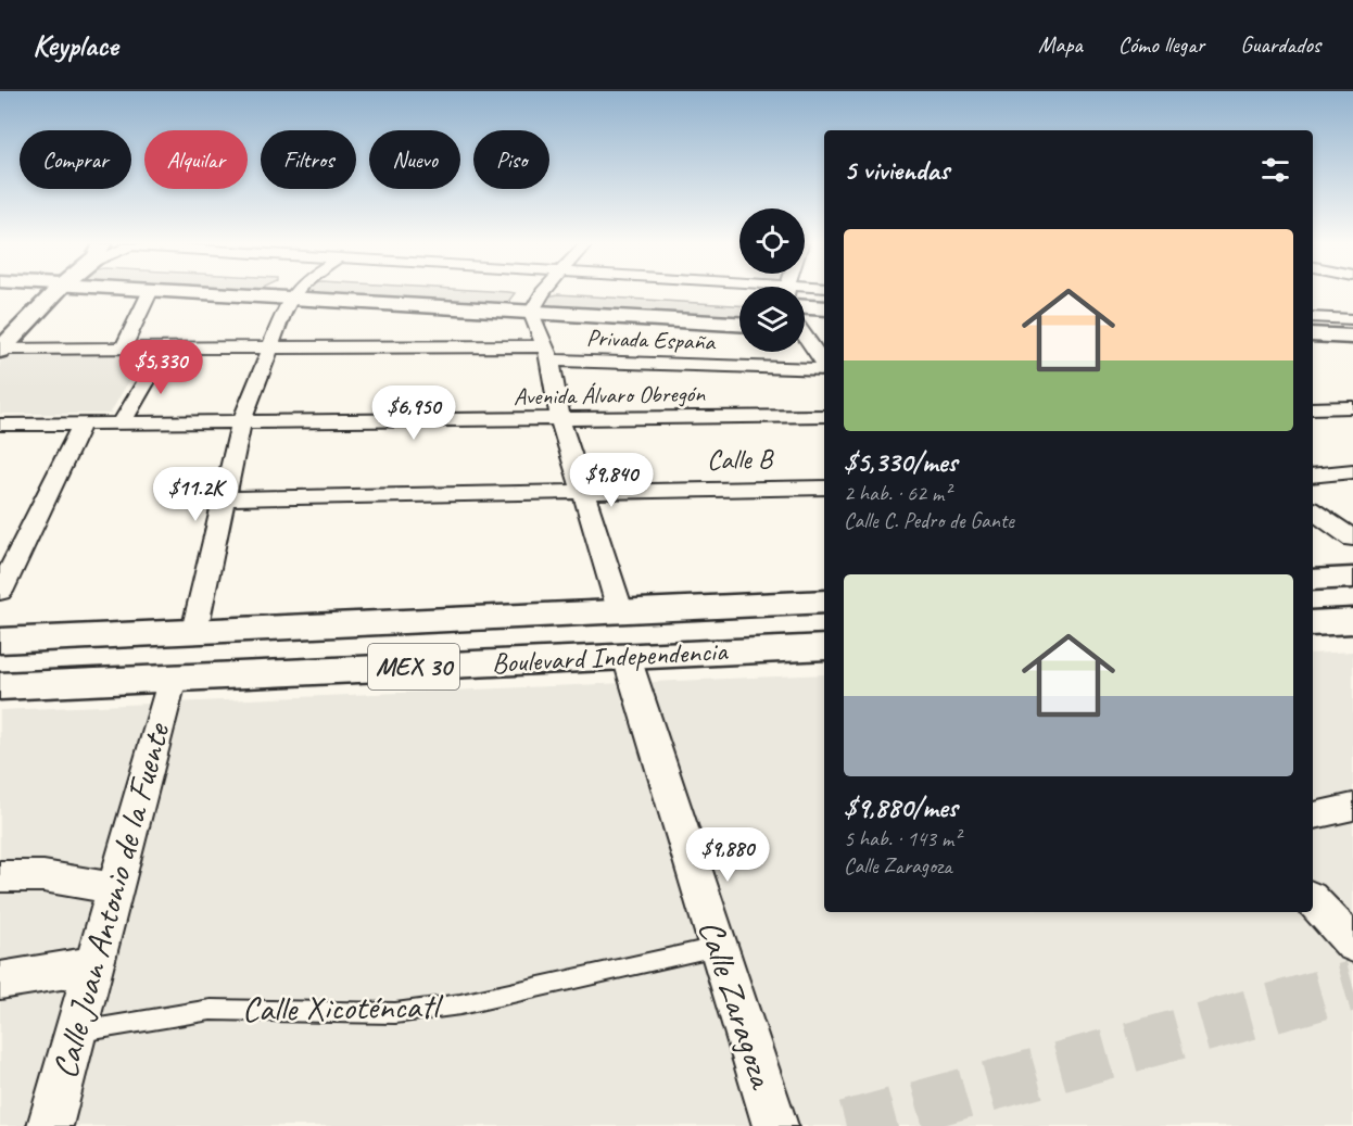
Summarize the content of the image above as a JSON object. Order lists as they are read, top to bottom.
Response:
{
  "streets": {
    "main road": ["Boulevard Independencia", "MEX 30"],
    "street": [
      "Privada España",
      "Avenida Álvaro Obregón",
      "Calle B",
      "Calle Juan Antonio de la Fuente",
      "Calle Zaragoza"
    ],
    "lane": ["Calle Xicoténcatl"]
  },
  "crossings": [
    ["Boulevard Independencia", "Calle Juan Antonio de la Fuente"],
    ["Boulevard Independencia", "Calle Zaragoza"],
    ["Calle Juan Antonio de la Fuente", "Calle Xicoténcatl"],
    ["Calle Zaragoza", "Calle Xicoténcatl"]
  ],
  "page": {
    "header": "Keyplace",
    "nav": ["Mapa", "Cómo llegar", "Guardados"],
    "chip": [
      "Comprar",
      "Alquilar",
      "Filtros",
      "Nuevo",
      "Piso"
    ],
    "heading": "5 viviendas",
    "list": [
      {
        "name": "$5,330/mes",
        "note": "2 hab. · 62 m² · Calle C. Pedro de Gante"
      },
      {
        "name": "$9,880/mes",
        "note": "5 hab. · 143 m² · Calle Zaragoza"
      }
    ],
    "price": [
      "$5,330",
      "$6,950",
      "$9,840",
      "$11.2K",
      "$9,880"
    ]
  }
}
